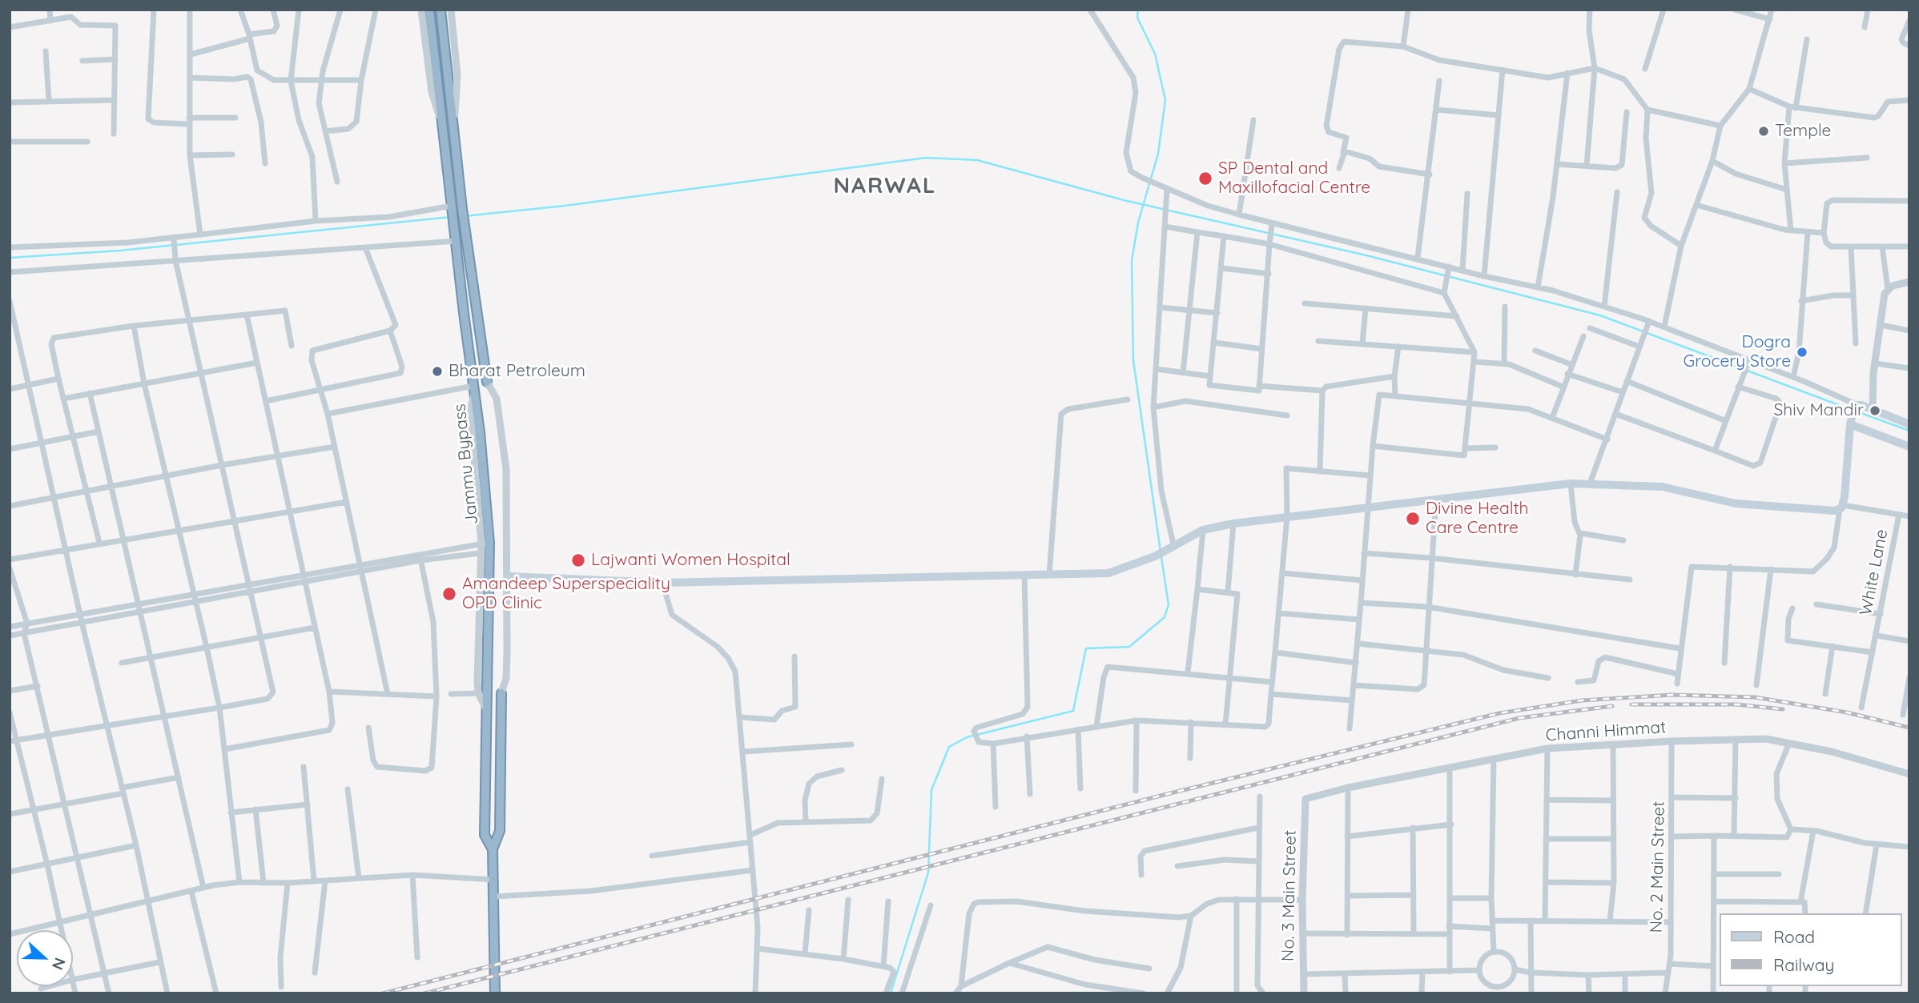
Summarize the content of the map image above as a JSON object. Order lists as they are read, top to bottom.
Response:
{
  "streets": {
    "highway": ["Jammu Bypass"],
    "street": [
      "White Lane",
      "Channi Himmat",
      "No. 2 Main Street",
      "No. 3 Main Street"
    ]
  },
  "crossings": [
    ["Channi Himmat", "No. 2 Main Street"],
    ["Channi Himmat", "No. 3 Main Street"]
  ],
  "districts": ["NARWAL"],
  "places": [
    "Temple",
    "SP Dental and Maxillofacial Centre",
    "Dogra Grocery Store",
    "Bharat Petroleum",
    "Shiv Mandir",
    "Divine Health Care Centre",
    "Lajwanti Women Hospital",
    "Amandeep Superspeciality OPD Clinic"
  ],
  "legend": ["Road", "Railway"],
  "north": "right"
}
